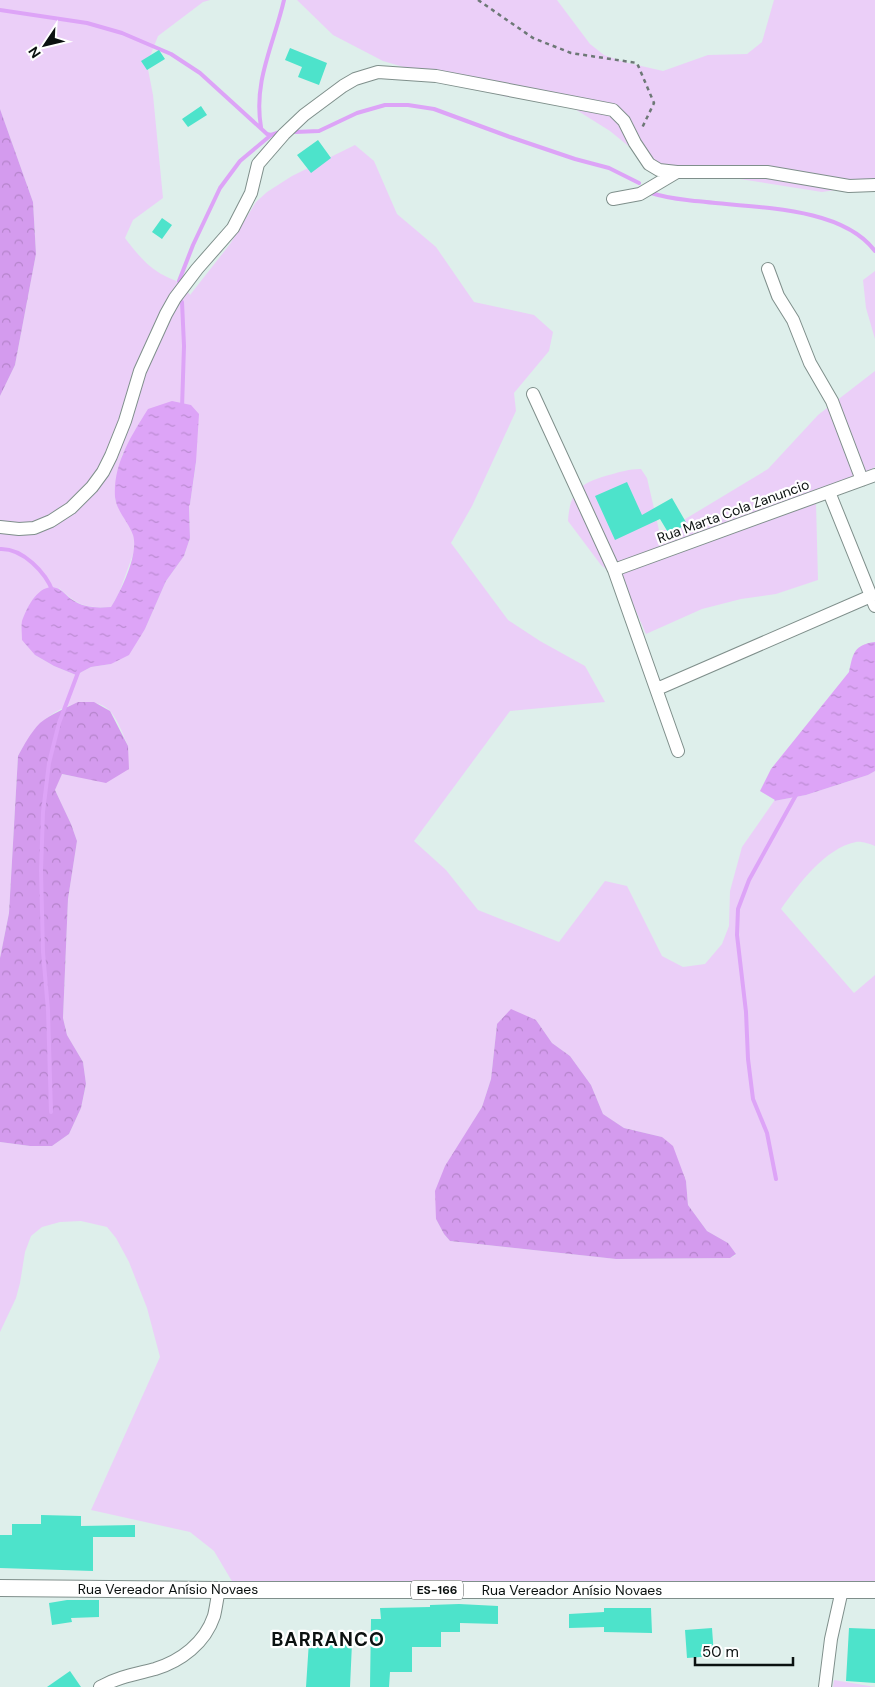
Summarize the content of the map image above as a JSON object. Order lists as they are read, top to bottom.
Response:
{
  "streets": {
    "main road": ["Rua Vereador Anísio Novaes", "ES-166"],
    "street": ["Rua Marta Cola Zanuncio"]
  },
  "districts": ["BARRANCO"],
  "scale_bar": "50 m",
  "north": "bottom left"
}
